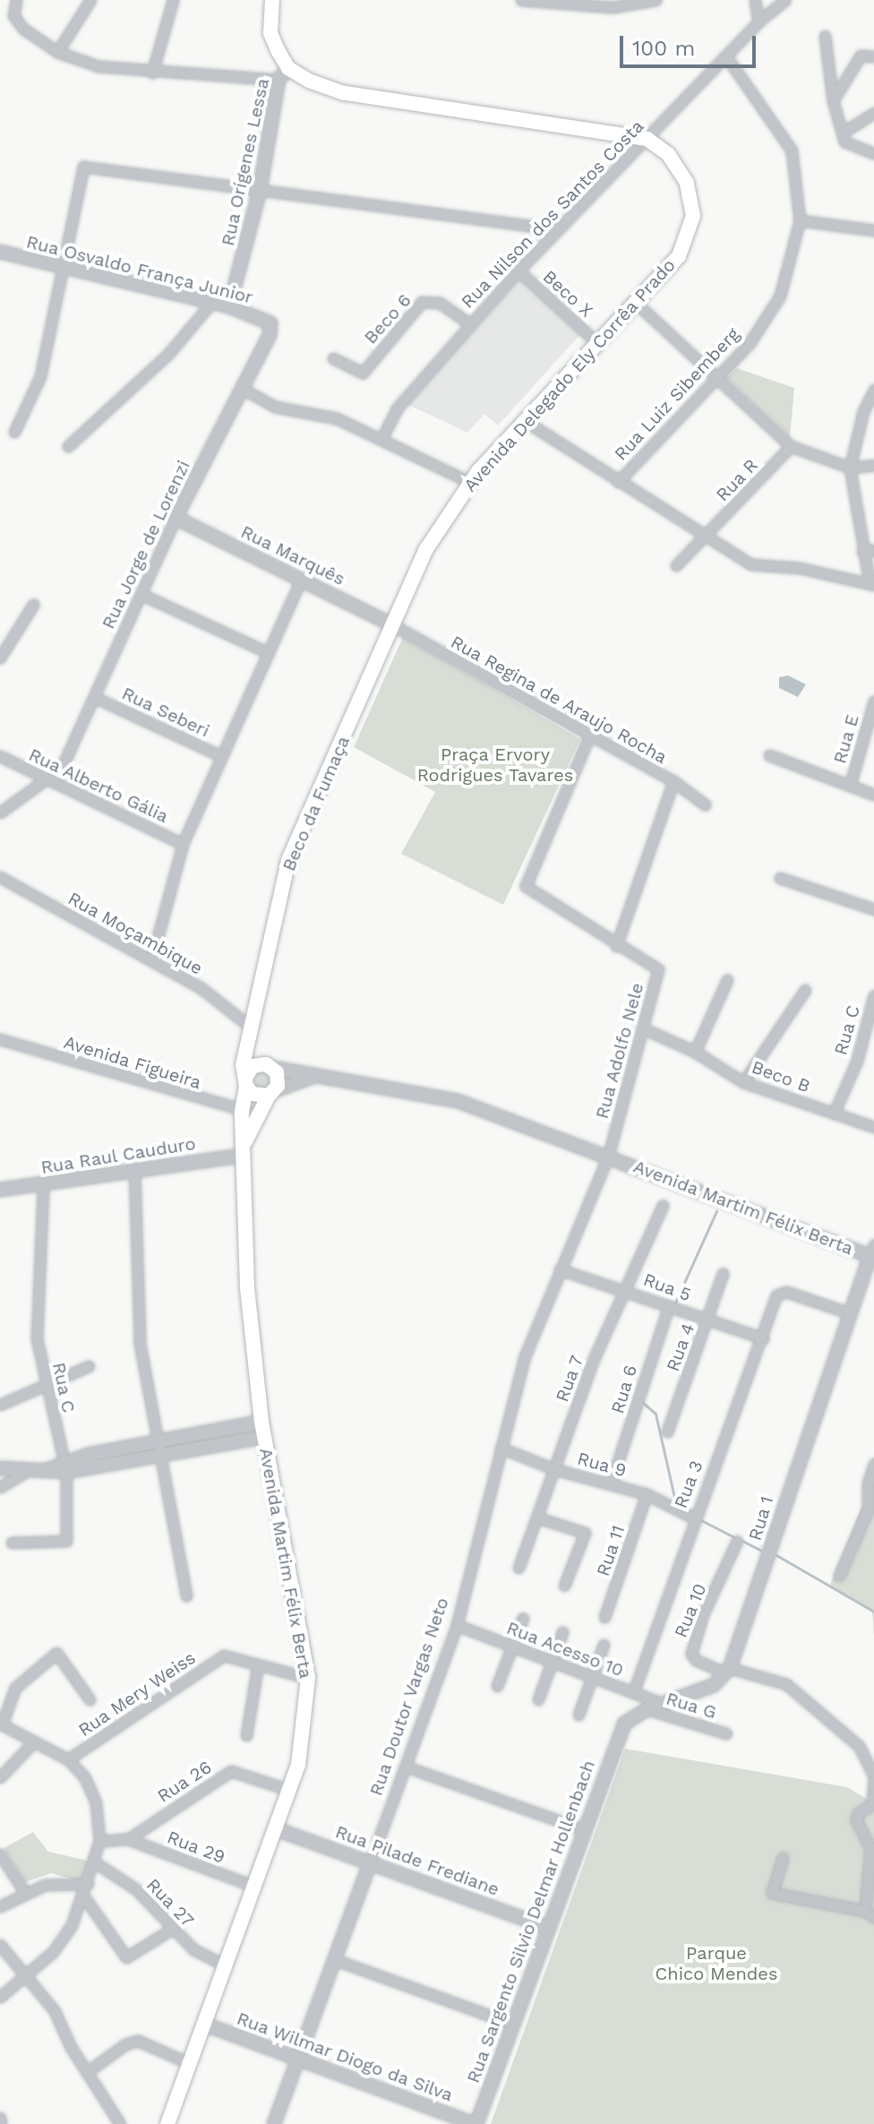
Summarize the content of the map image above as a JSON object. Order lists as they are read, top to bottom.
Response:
{
  "streets": {
    "main road": ["Avenida Delegado Ely Corrêa Prado", "Beco da Fumaça", "Avenida Martim Félix Berta"],
    "street": [
      "Rua Orígenes Lessa",
      "Rua Nilson dos Santos Costa",
      "Rua Osvaldo França Junior",
      "Beco X",
      "Beco 6",
      "Rua Luiz Sibemberg",
      "Rua R",
      "Rua Jorge de Lorenzi",
      "Rua Marquês",
      "Rua Regina de Araujo Rocha",
      "Rua Seberi",
      "Rua E",
      "Rua Alberto Gália",
      "Rua Moçambique",
      "Rua C",
      "Rua Adolfo Nele",
      "Avenida Figueira",
      "Beco B",
      "Rua Raul Cauduro",
      "Rua 5",
      "Rua 4",
      "Rua 7",
      "Rua 6",
      "Rua 9",
      "Rua 3",
      "Rua 1",
      "Rua 11",
      "Rua 10",
      "Rua Acesso 10",
      "Rua Mery Weiss",
      "Rua Doutor Vargas Neto",
      "Rua G",
      "Rua 26",
      "Rua 29",
      "Rua Pilade Frediane",
      "Rua 27",
      "Rua Sargento Silvio Delmar Hollenbach",
      "Rua Wilmar Diogo da Silva"
    ]
  },
  "crossings": [
    ["Rua Orígenes Lessa", "Rua Osvaldo França Junior"],
    ["Rua Nilson dos Santos Costa", "Beco X"],
    ["Rua Nilson dos Santos Costa", "Beco 6"],
    ["Rua Nilson dos Santos Costa", "Avenida Delegado Ely Corrêa Prado"],
    ["Rua Nilson dos Santos Costa", "Rua Luiz Sibemberg"],
    ["Rua Osvaldo França Junior", "Rua Jorge de Lorenzi"],
    ["Beco X", "Avenida Delegado Ely Corrêa Prado"],
    ["Avenida Delegado Ely Corrêa Prado", "Rua Marquês"],
    ["Avenida Delegado Ely Corrêa Prado", "Rua Regina de Araujo Rocha"],
    ["Avenida Delegado Ely Corrêa Prado", "Beco da Fumaça"],
    ["Rua Jorge de Lorenzi", "Rua Marquês"],
    ["Rua Jorge de Lorenzi", "Rua Seberi"],
    ["Rua Jorge de Lorenzi", "Rua Alberto Gália"],
    ["Rua Marquês", "Rua Regina de Araujo Rocha"],
    ["Rua Marquês", "Beco da Fumaça"],
    ["Rua Regina de Araujo Rocha", "Beco da Fumaça"],
    ["Rua Regina de Araujo Rocha", "Rua Adolfo Nele"],
    ["Beco da Fumaça", "Rua Moçambique"],
    ["Beco da Fumaça", "Avenida Martim Félix Berta"],
    ["Rua C", "Beco B"],
    ["Rua C", "Rua Raul Cauduro"],
    ["Rua Adolfo Nele", "Beco B"],
    ["Rua Adolfo Nele", "Avenida Martim Félix Berta"],
    ["Rua Adolfo Nele", "Rua Doutor Vargas Neto"],
    ["Avenida Figueira", "Avenida Martim Félix Berta"],
    ["Rua Raul Cauduro", "Avenida Martim Félix Berta"],
    ["Avenida Martim Félix Berta", "Rua 1"],
    ["Avenida Martim Félix Berta", "Rua Doutor Vargas Neto"],
    ["Avenida Martim Félix Berta", "Rua 26"],
    ["Avenida Martim Félix Berta", "Rua 29"],
    ["Avenida Martim Félix Berta", "Rua Pilade Frediane"],
    ["Avenida Martim Félix Berta", "Rua 27"],
    ["Avenida Martim Félix Berta", "Rua Wilmar Diogo da Silva"],
    ["Rua 5", "Rua 4"],
    ["Rua 5", "Rua 7"],
    ["Rua 5", "Rua 6"],
    ["Rua 5", "Rua 3"],
    ["Rua 5", "Rua Doutor Vargas Neto"],
    ["Rua 7", "Rua 9"],
    ["Rua 6", "Rua 9"],
    ["Rua 9", "Rua 3"],
    ["Rua 9", "Rua 11"],
    ["Rua 9", "Rua Doutor Vargas Neto"],
    ["Rua 3", "Rua 1"],
    ["Rua 3", "Rua Acesso 10"],
    ["Rua 1", "Rua 10"],
    ["Rua Acesso 10", "Rua Doutor Vargas Neto"],
    ["Rua Doutor Vargas Neto", "Rua Pilade Frediane"],
    ["Rua Doutor Vargas Neto", "Rua Wilmar Diogo da Silva"],
    ["Rua G", "Rua Sargento Silvio Delmar Hollenbach"],
    ["Rua 26", "Rua 29"],
    ["Rua Pilade Frediane", "Rua Sargento Silvio Delmar Hollenbach"],
    ["Rua Sargento Silvio Delmar Hollenbach", "Rua Wilmar Diogo da Silva"]
  ],
  "parks": ["Praça Ervory Rodrigues Tavares", "Parque Chico Mendes"],
  "scale_bar": "100 m"
}
